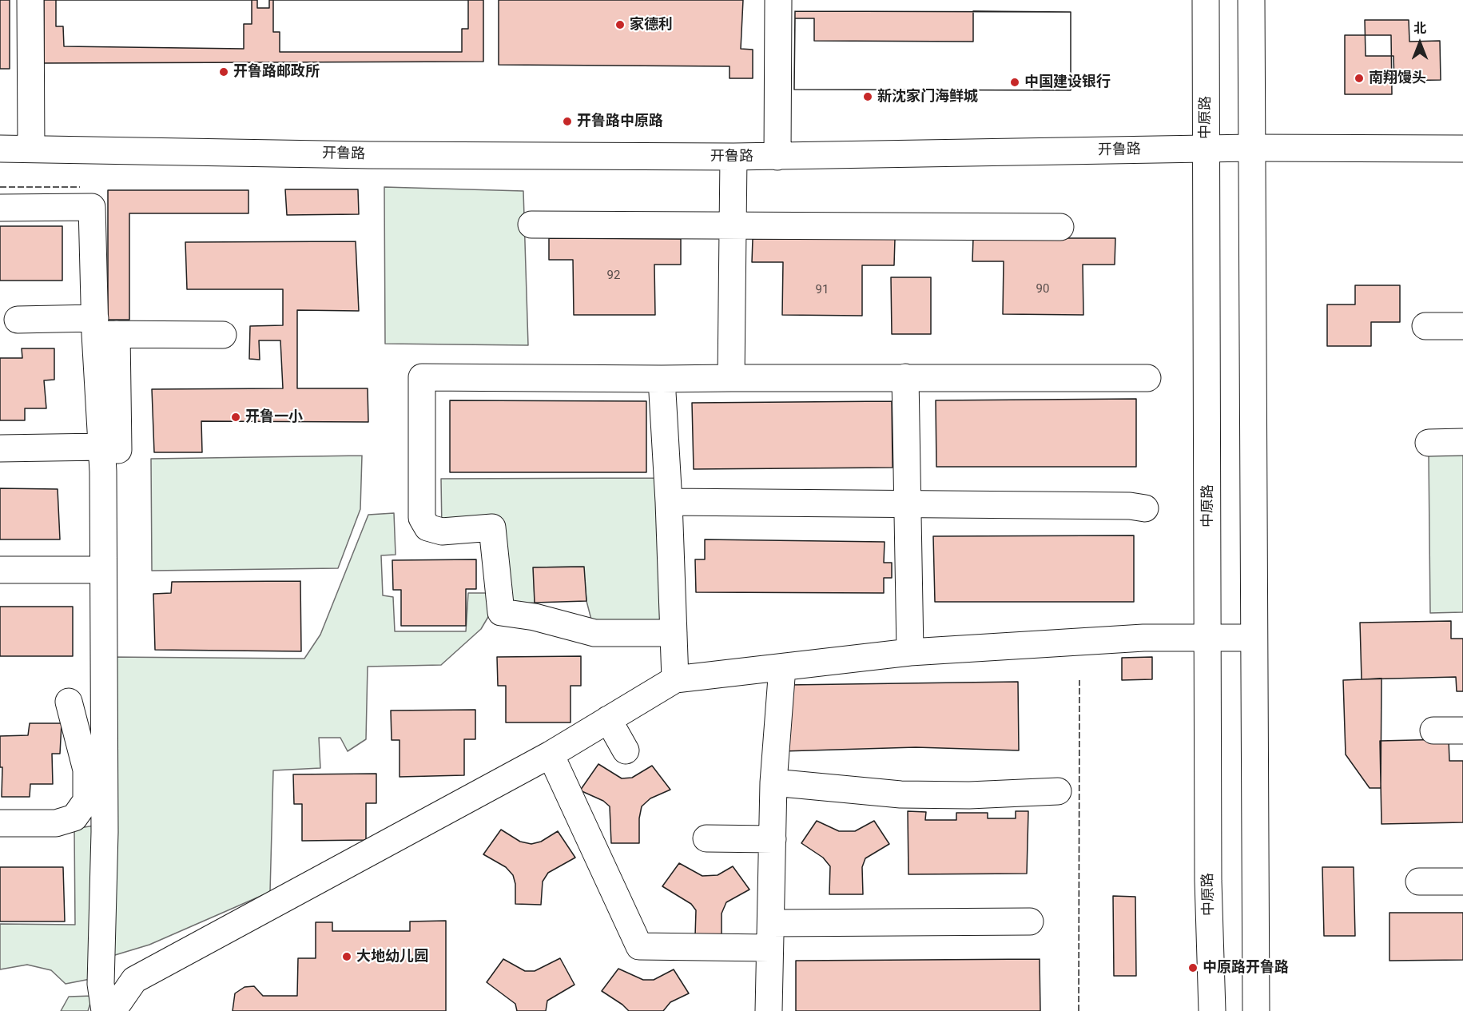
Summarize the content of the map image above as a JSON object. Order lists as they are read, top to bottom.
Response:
{
  "streets": {
    "main road": ["中原路", "开鲁路"]
  },
  "crossings": [
    ["中原路", "开鲁路"]
  ],
  "places": [
    "家德利",
    "开鲁路邮政所",
    "南翔馒头",
    "中国建设银行",
    "新沈家门海鲜城",
    "开鲁路中原路",
    "开鲁一小",
    "大地幼儿园",
    "中原路开鲁路"
  ],
  "house_numbers": ["92", "90", "91"],
  "north": "top"
}
